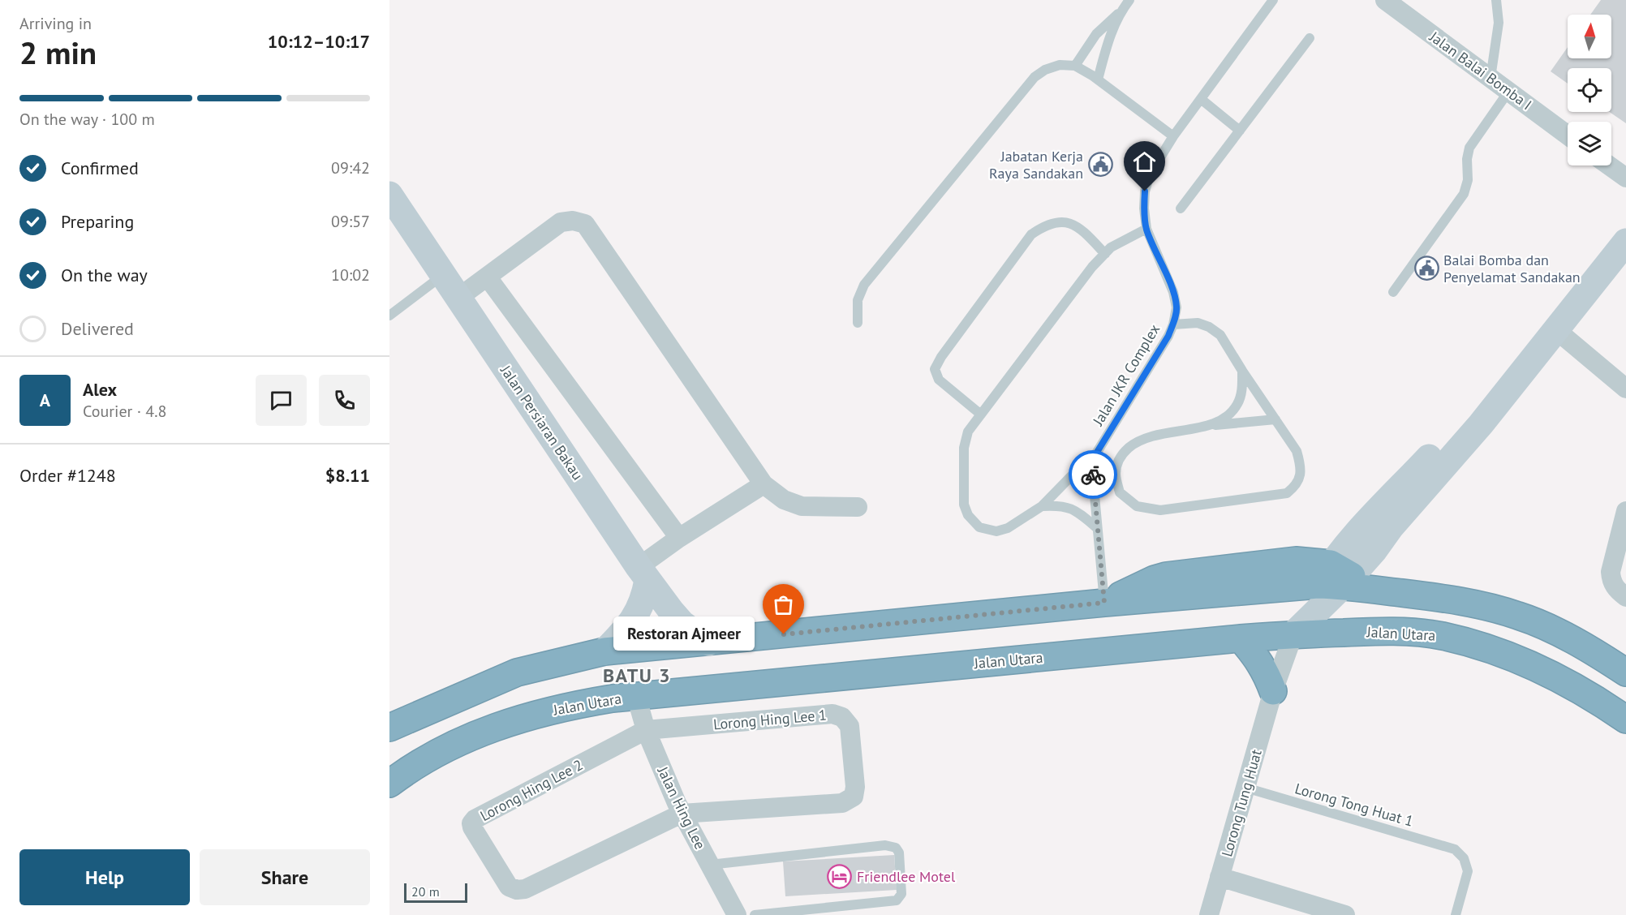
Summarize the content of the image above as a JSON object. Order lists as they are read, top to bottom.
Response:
{
  "streets": {
    "highway": ["Jalan Utara"],
    "main road": ["Jalan Persiaran Bakau"],
    "street": [
      "Jalan Balai Bomba I",
      "Lorong Hing Lee 1",
      "Lorong Hing Lee 2",
      "Lorong Tung Huat",
      "Jalan Hing Lee"
    ],
    "lane": ["Jalan JKR Complex", "Lorong Tong Huat 1"]
  },
  "crossings": [
    ["Jalan Utara", "Lorong Tung Huat"],
    ["Jalan Utara", "Jalan Hing Lee"],
    ["Lorong Hing Lee 1", "Lorong Hing Lee 2"],
    ["Lorong Hing Lee 1", "Jalan Hing Lee"],
    ["Lorong Hing Lee 2", "Jalan Hing Lee"],
    ["Lorong Tung Huat", "Lorong Tong Huat 1"]
  ],
  "districts": ["BATU 3"],
  "places": {
    "public building": ["Jabatan Kerja Raya Sandakan", "Balai Bomba dan Penyelamat Sandakan"],
    "other": ["Restoran Ajmeer"],
    "hotel": ["Friendlee Motel"]
  },
  "scale_bar": "20 m",
  "north": "top",
  "page": {
    "heading": ["2 min", "Arriving in", "10:12–10:17"],
    "panel": [
      "Alex",
      "Courier · 4.8",
      "Order #1248",
      "$8.11"
    ],
    "bar": "On the way · 100 m",
    "list": [
      ["Confirmed", "09:42"],
      ["Preparing", "09:57"],
      ["On the way", "10:02"],
      "Delivered"
    ],
    "round": "A",
    "bubble": "Restoran Ajmeer",
    "buttons": ["Help", "Share"],
    "scale": "20 m"
  }
}
